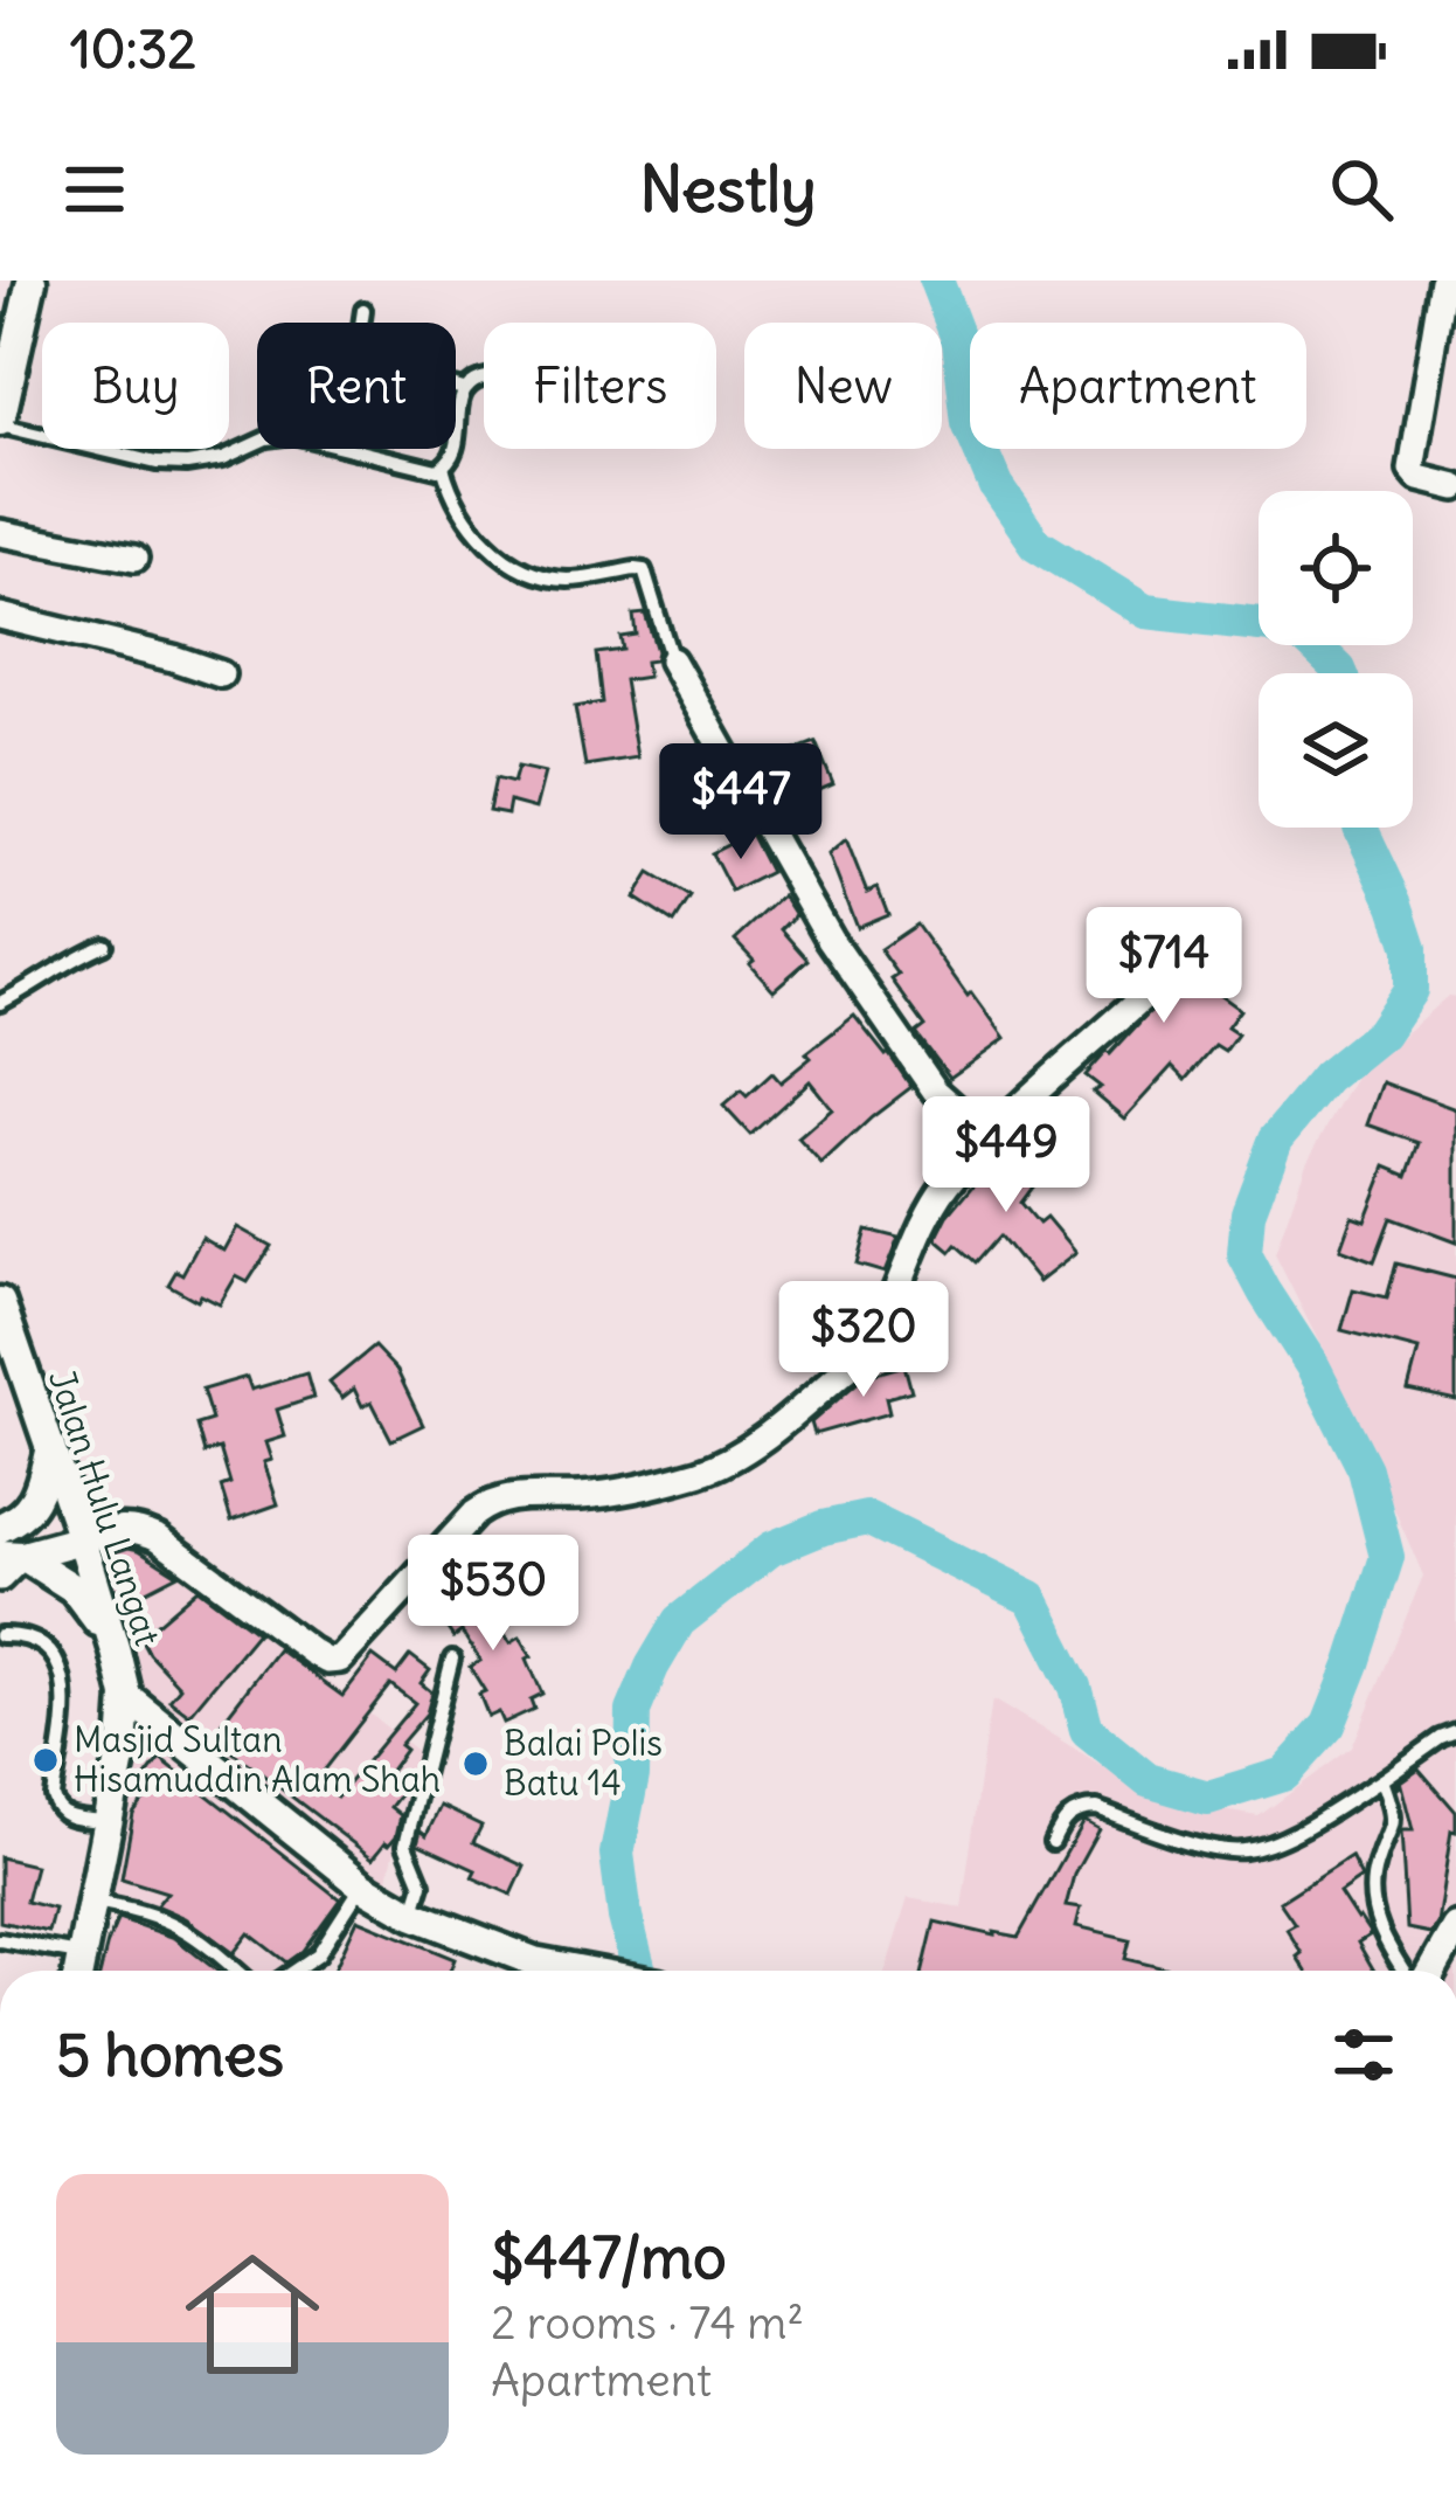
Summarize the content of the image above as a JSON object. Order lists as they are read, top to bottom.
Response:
{
  "streets": {
    "street": ["Jalan Hulu Langat"]
  },
  "places": ["Masjid Sultan Hisamuddin Alam Shah", "Balai Polis Batu 14"],
  "page": {
    "status": "10:32",
    "header": "Nestly",
    "chip": [
      "Buy",
      "Rent",
      "Filters",
      "New",
      "Apartment"
    ],
    "price": [
      "$447",
      "$714",
      "$449",
      "$320",
      "$530"
    ],
    "heading": "5 homes",
    "list": [
      {
        "name": "$447/mo",
        "note": "2 rooms · 74 m² · Apartment"
      }
    ]
  }
}
